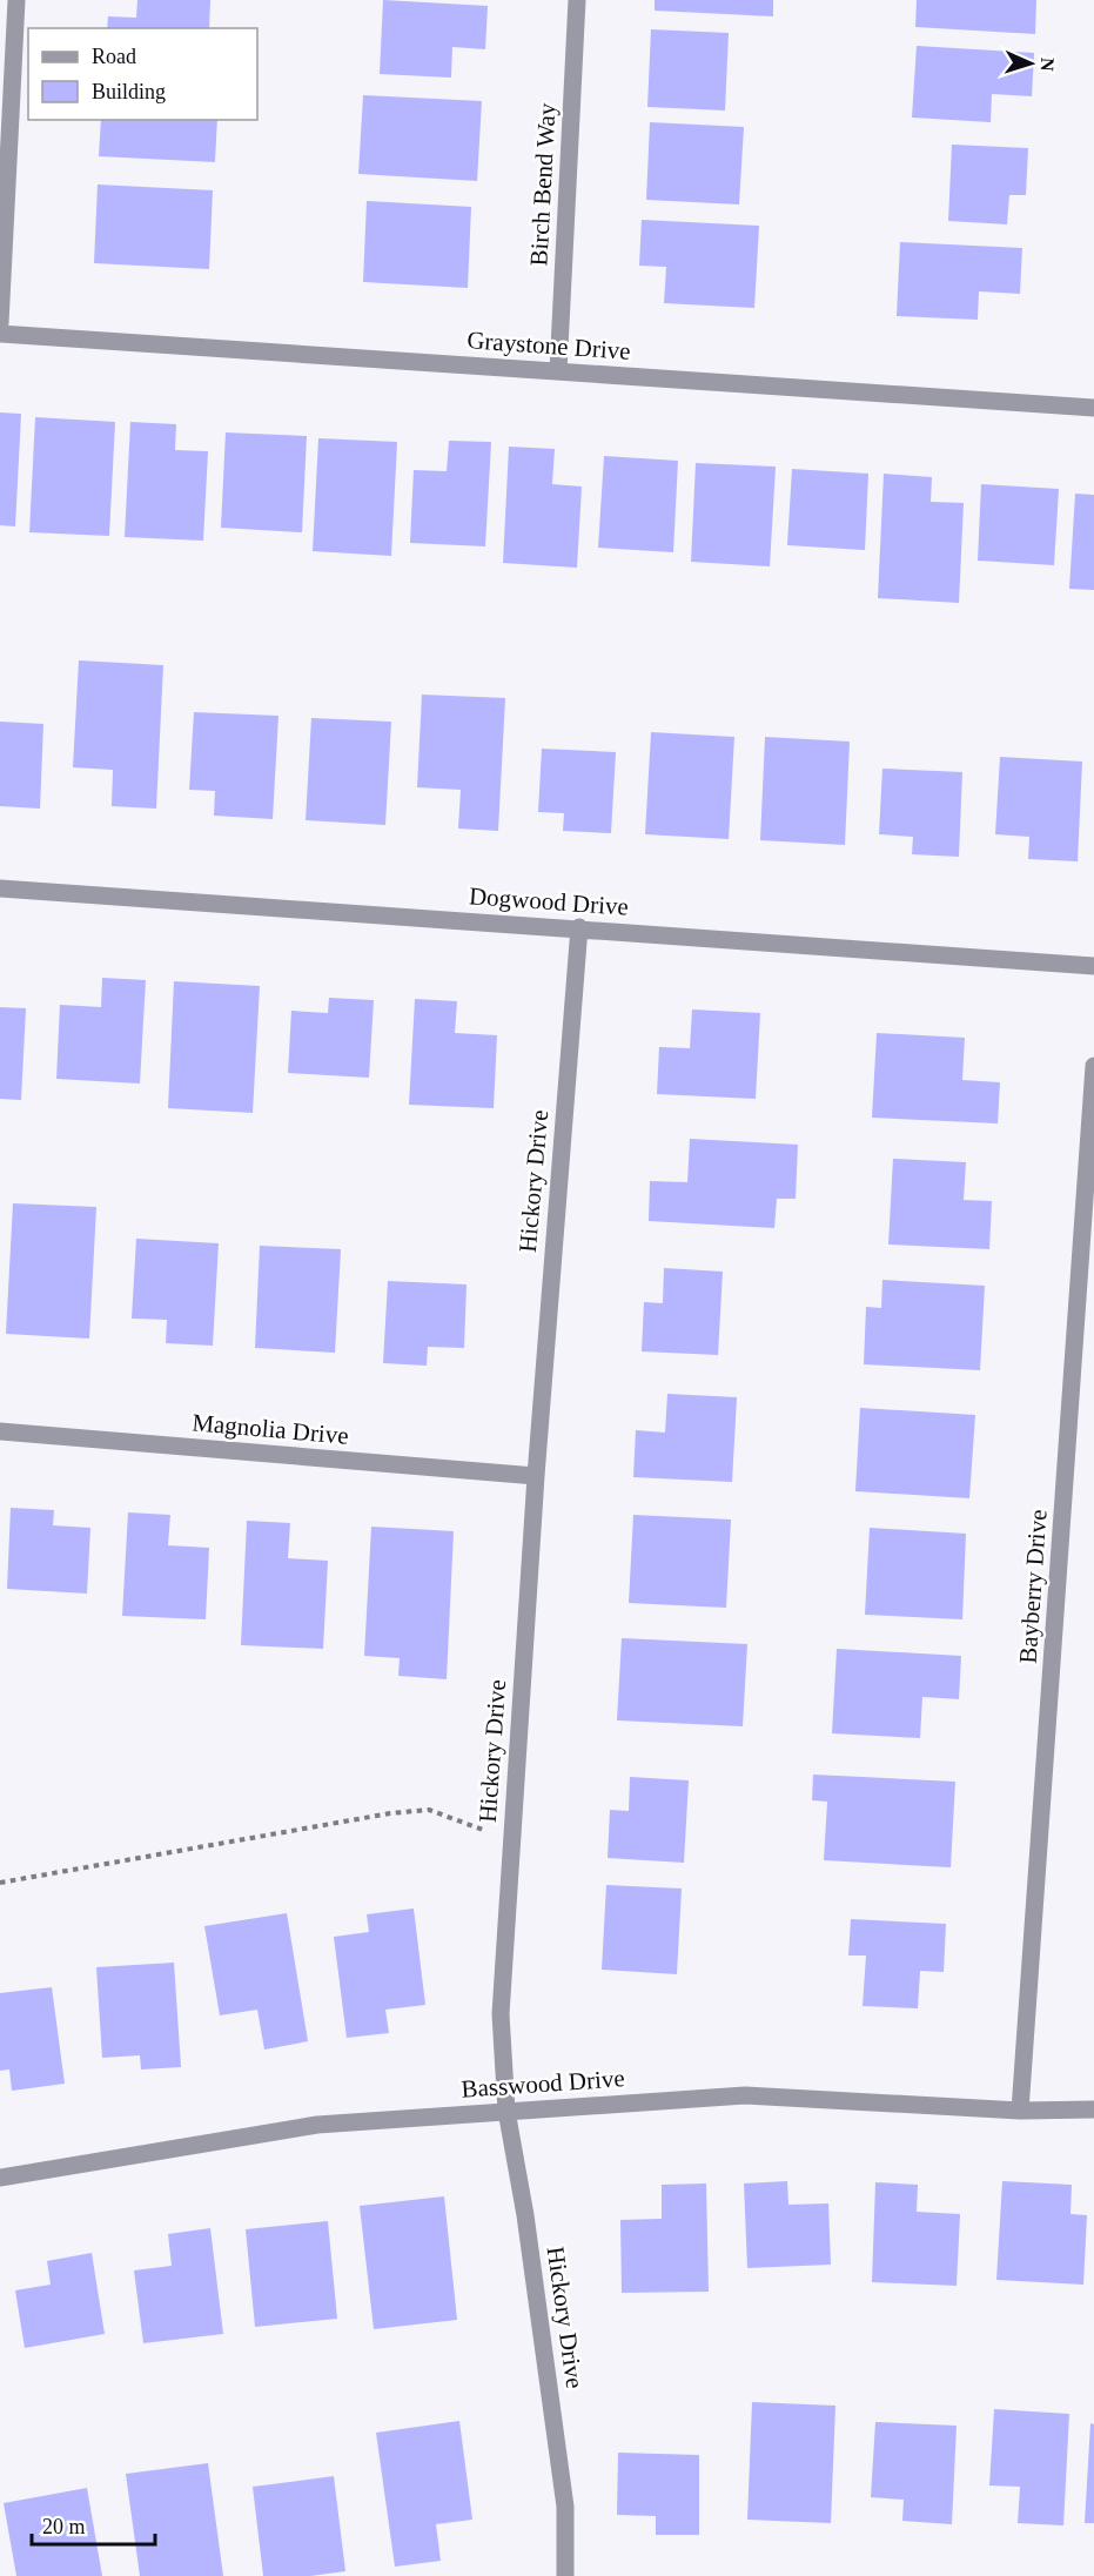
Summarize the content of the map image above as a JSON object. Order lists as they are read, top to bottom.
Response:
{
  "streets": {
    "street": [
      "Birch Bend Way",
      "Graystone Drive",
      "Dogwood Drive",
      "Hickory Drive",
      "Magnolia Drive",
      "Bayberry Drive",
      "Basswood Drive"
    ]
  },
  "crossings": [
    ["Birch Bend Way", "Graystone Drive"],
    ["Dogwood Drive", "Hickory Drive"],
    ["Hickory Drive", "Magnolia Drive"],
    ["Hickory Drive", "Basswood Drive"],
    ["Bayberry Drive", "Basswood Drive"]
  ],
  "legend": ["Road", "Building"],
  "scale_bar": "20 m",
  "north": "right"
}
